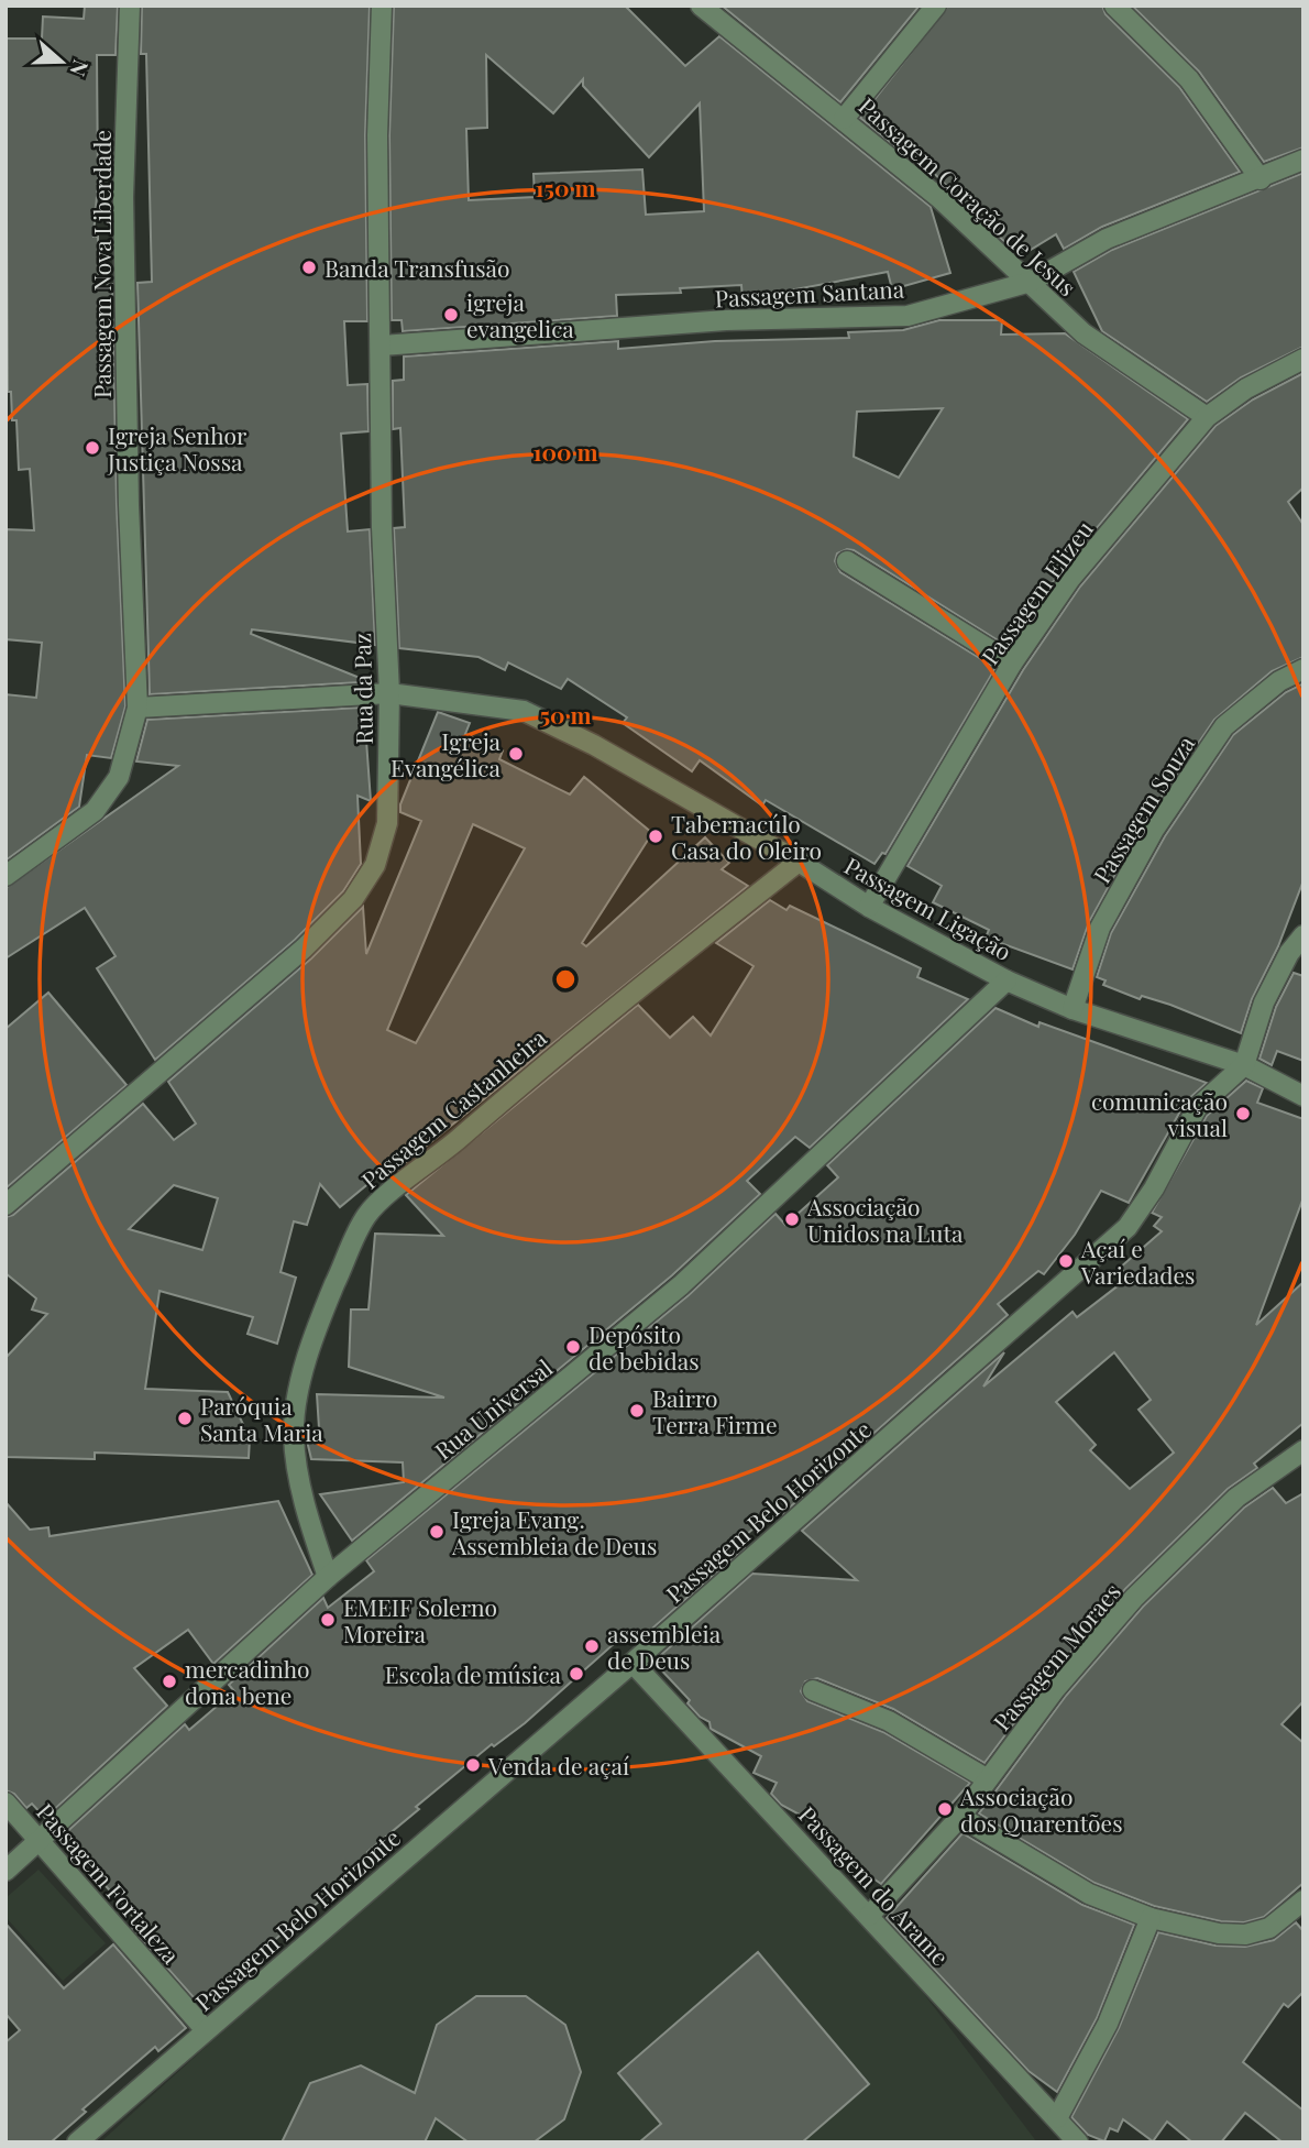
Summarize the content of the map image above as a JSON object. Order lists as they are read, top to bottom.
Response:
{
  "streets": {
    "street": [
      "Passagem Coração de Jesus",
      "Passagem Nova Liberdade",
      "Passagem Santana",
      "Passagem Elizeu",
      "Rua da Paz",
      "Passagem Souza",
      "Passagem Ligação",
      "Passagem Castanheira",
      "Rua Universal",
      "Passagem Belo Horizonte",
      "Passagem Moraes",
      "Passagem Fortaleza",
      "Passagem do Arame"
    ]
  },
  "crossings": [
    ["Passagem Coração de Jesus", "Passagem Santana"],
    ["Passagem Coração de Jesus", "Passagem Elizeu"],
    ["Passagem Nova Liberdade", "Passagem Ligação"],
    ["Passagem Santana", "Rua da Paz"],
    ["Passagem Elizeu", "Passagem Ligação"],
    ["Rua da Paz", "Passagem Ligação"],
    ["Passagem Souza", "Passagem Ligação"],
    ["Passagem Ligação", "Passagem Castanheira"],
    ["Passagem Ligação", "Rua Universal"],
    ["Passagem Ligação", "Passagem Belo Horizonte"],
    ["Passagem Castanheira", "Rua Universal"],
    ["Rua Universal", "Passagem Fortaleza"],
    ["Passagem Belo Horizonte", "Passagem Fortaleza"],
    ["Passagem Belo Horizonte", "Passagem do Arame"],
    ["Passagem Moraes", "Passagem do Arame"]
  ],
  "places": [
    "Banda Transfusão",
    "igreja evangelica",
    "Igreja Senhor Justiça Nossa",
    "Igreja Evangélica",
    "Tabernacúlo Casa do Oleiro",
    "comunicação visual",
    "Associação Unidos na Luta",
    "Açaí e Variedades",
    "Depósito de bebidas",
    "Bairro Terra Firme",
    "Paróquia Santa Maria",
    "Igreja Evang. Assembleia de Deus",
    "EMEIF Solerno Moreira",
    "assembleia de Deus",
    "Escola de música",
    "mercadinho dona bene",
    "Venda de açaí",
    "Associação dos Quarentões"
  ],
  "north": "right",
  "rings": ["150 m", "100 m", "50 m"]
}
